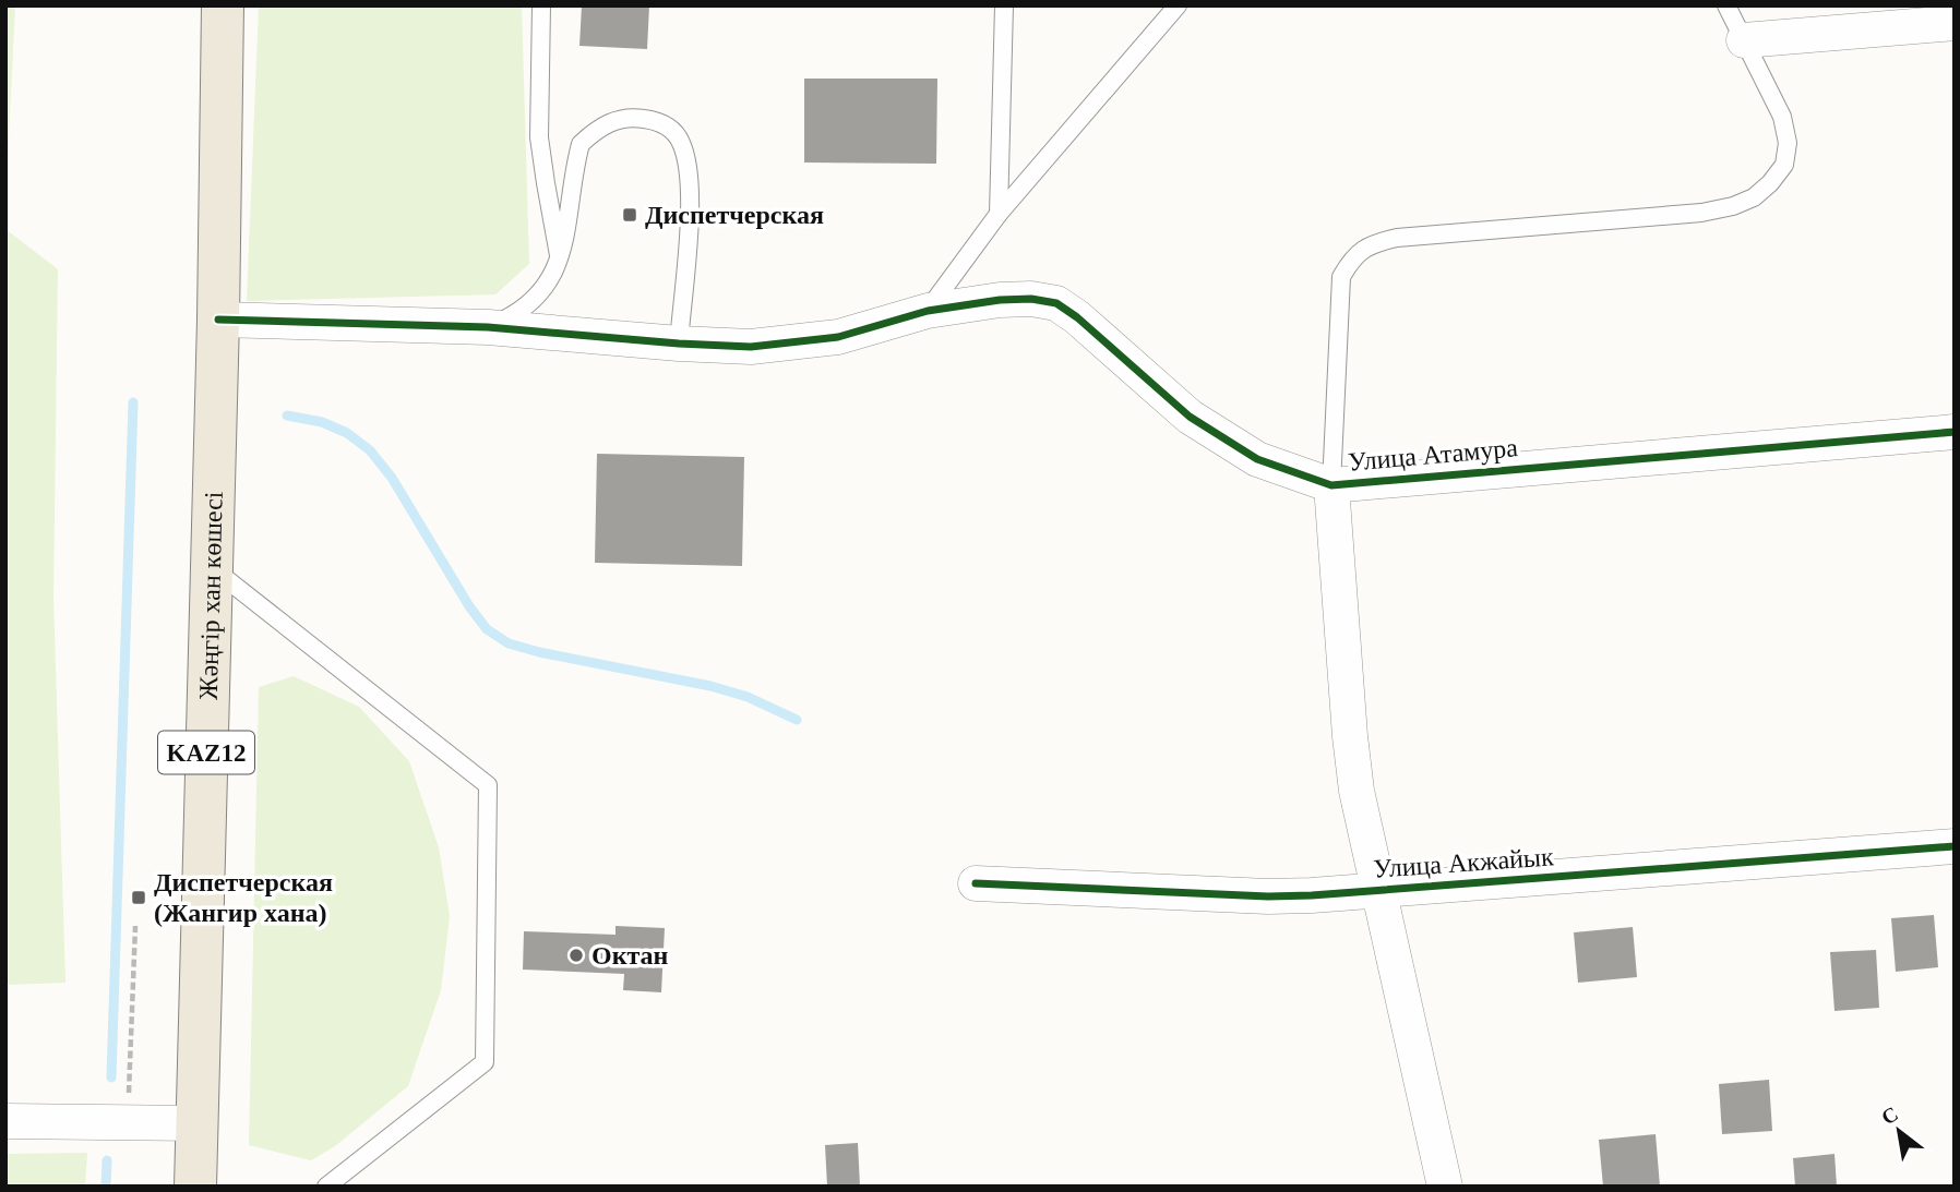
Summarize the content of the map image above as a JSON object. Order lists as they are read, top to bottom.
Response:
{
  "streets": {
    "main road": ["Жәңгір хан көшесі", "KAZ12"],
    "street": ["Улица Атамура", "Улица Акжайык"]
  },
  "crossings": [
    ["Улица Атамура", "Жәңгір хан көшесі"]
  ],
  "places": {
    "transit": ["Диспетчерская", "Диспетчерская (Жангир хана)"],
    "other": ["Октан"]
  },
  "north": "top left"
}
